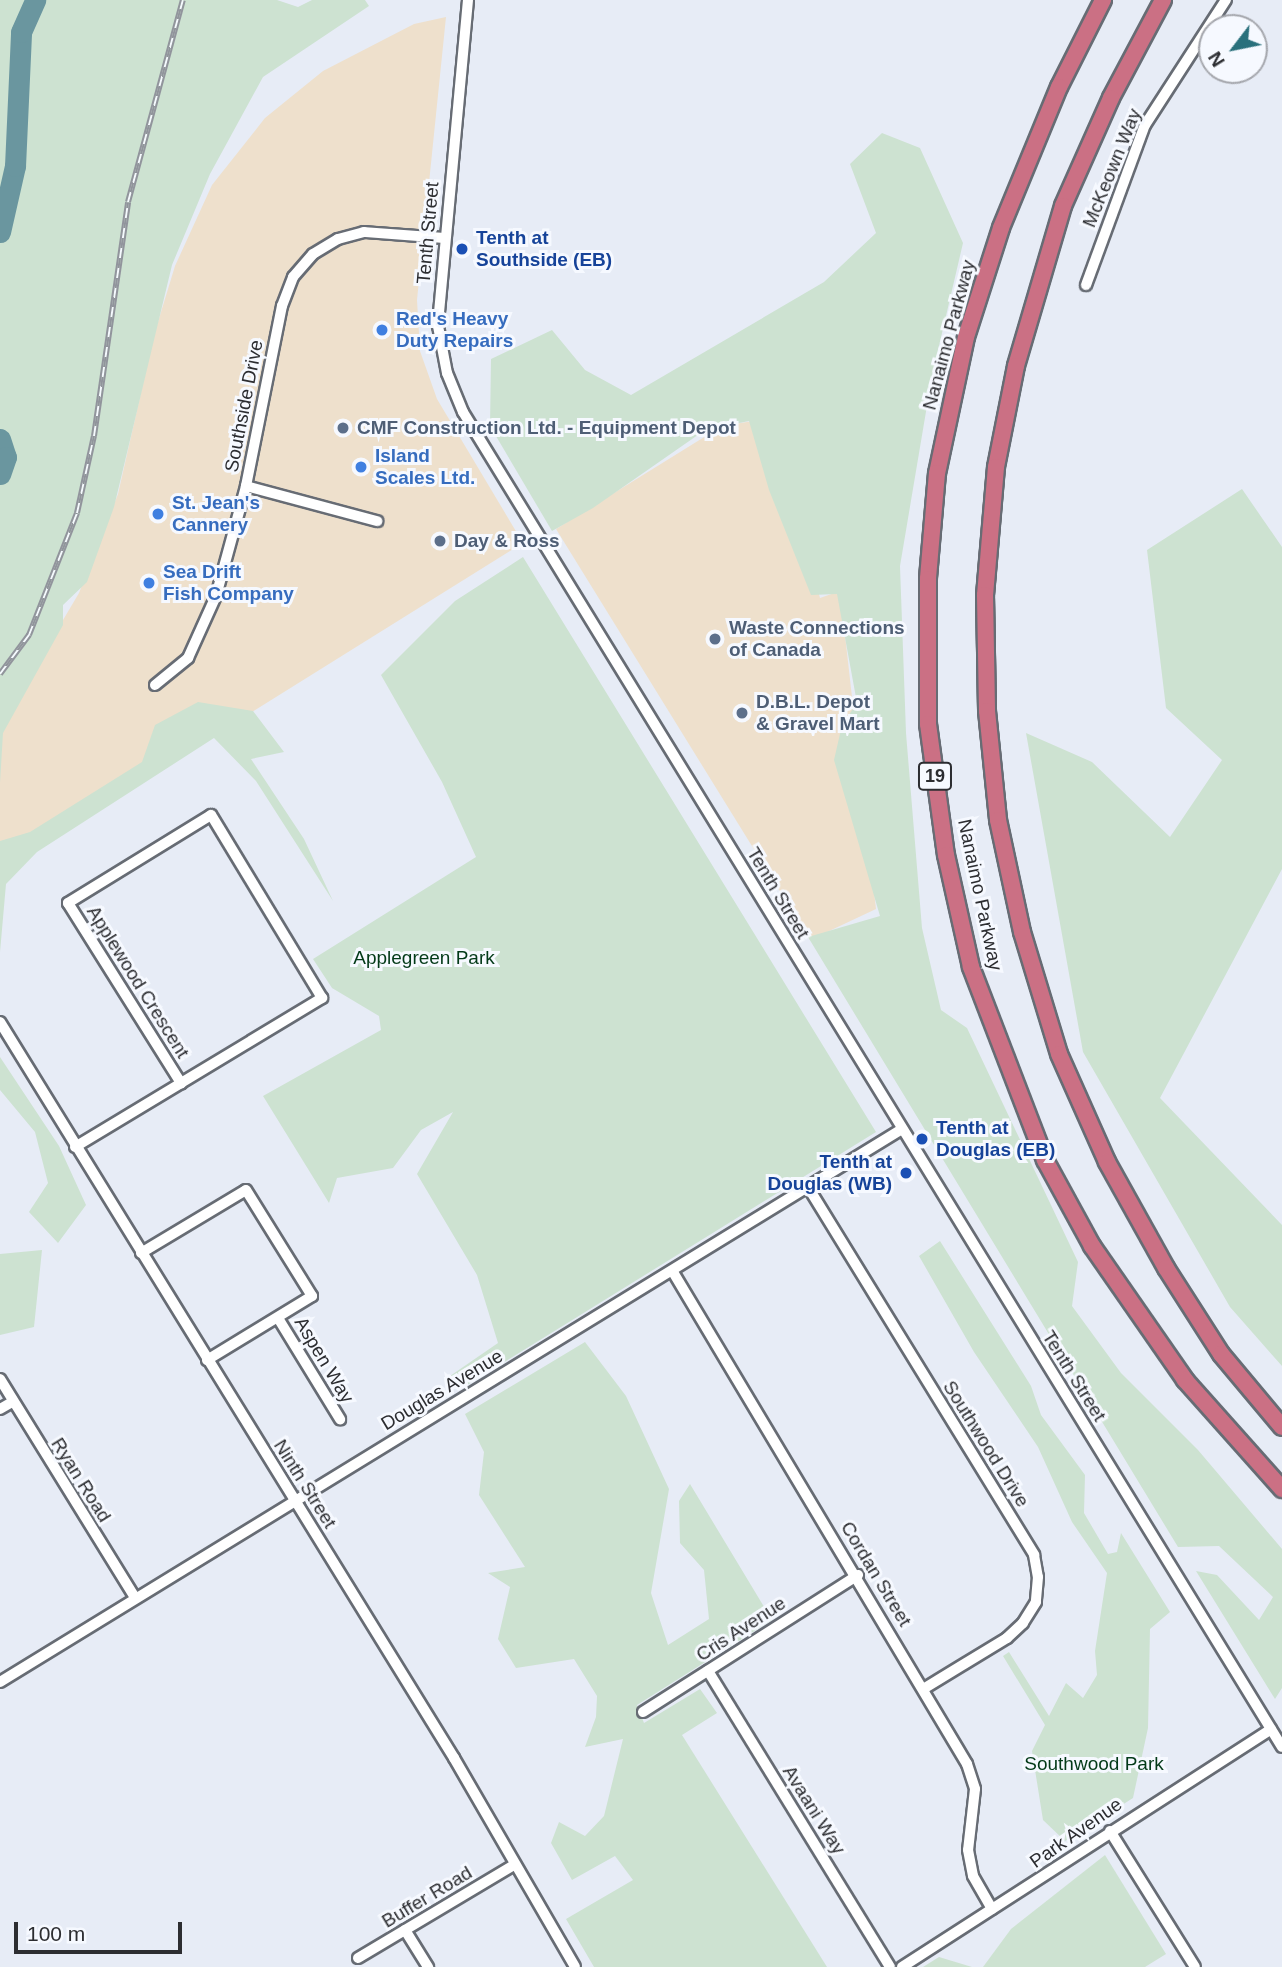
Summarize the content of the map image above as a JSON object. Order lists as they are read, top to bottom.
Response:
{
  "streets": {
    "highway": ["Nanaimo Parkway", "19"],
    "street": [
      "McKeown Way",
      "Tenth Street",
      "Southside Drive",
      "Applewood Crescent",
      "Aspen Way",
      "Douglas Avenue",
      "Southwood Drive",
      "Ryan Road",
      "Ninth Street",
      "Cordan Street",
      "Cris Avenue",
      "Avaani Way",
      "Park Avenue",
      "Buffer Road"
    ]
  },
  "crossings": [
    ["Tenth Street", "Southside Drive"],
    ["Tenth Street", "Douglas Avenue"],
    ["Tenth Street", "Park Avenue"],
    ["Douglas Avenue", "Southwood Drive"],
    ["Douglas Avenue", "Ryan Road"],
    ["Douglas Avenue", "Ninth Street"],
    ["Douglas Avenue", "Cordan Street"],
    ["Southwood Drive", "Cordan Street"],
    ["Ninth Street", "Buffer Road"],
    ["Cordan Street", "Cris Avenue"],
    ["Cordan Street", "Park Avenue"],
    ["Cris Avenue", "Avaani Way"]
  ],
  "parks": ["Applegreen Park", "Southwood Park"],
  "places": [
    "Tenth at Southside (EB)",
    "Red's Heavy Duty Repairs",
    "CMF Construction Ltd. - Equipment Depot",
    "Island Scales Ltd.",
    "St. Jean's Cannery",
    "Day & Ross",
    "Sea Drift Fish Company",
    "Waste Connections of Canada",
    "D.B.L. Depot & Gravel Mart",
    "Tenth at Douglas (EB)",
    "Tenth at Douglas (WB)"
  ],
  "scale_bar": "100 m",
  "north": "bottom left"
}
